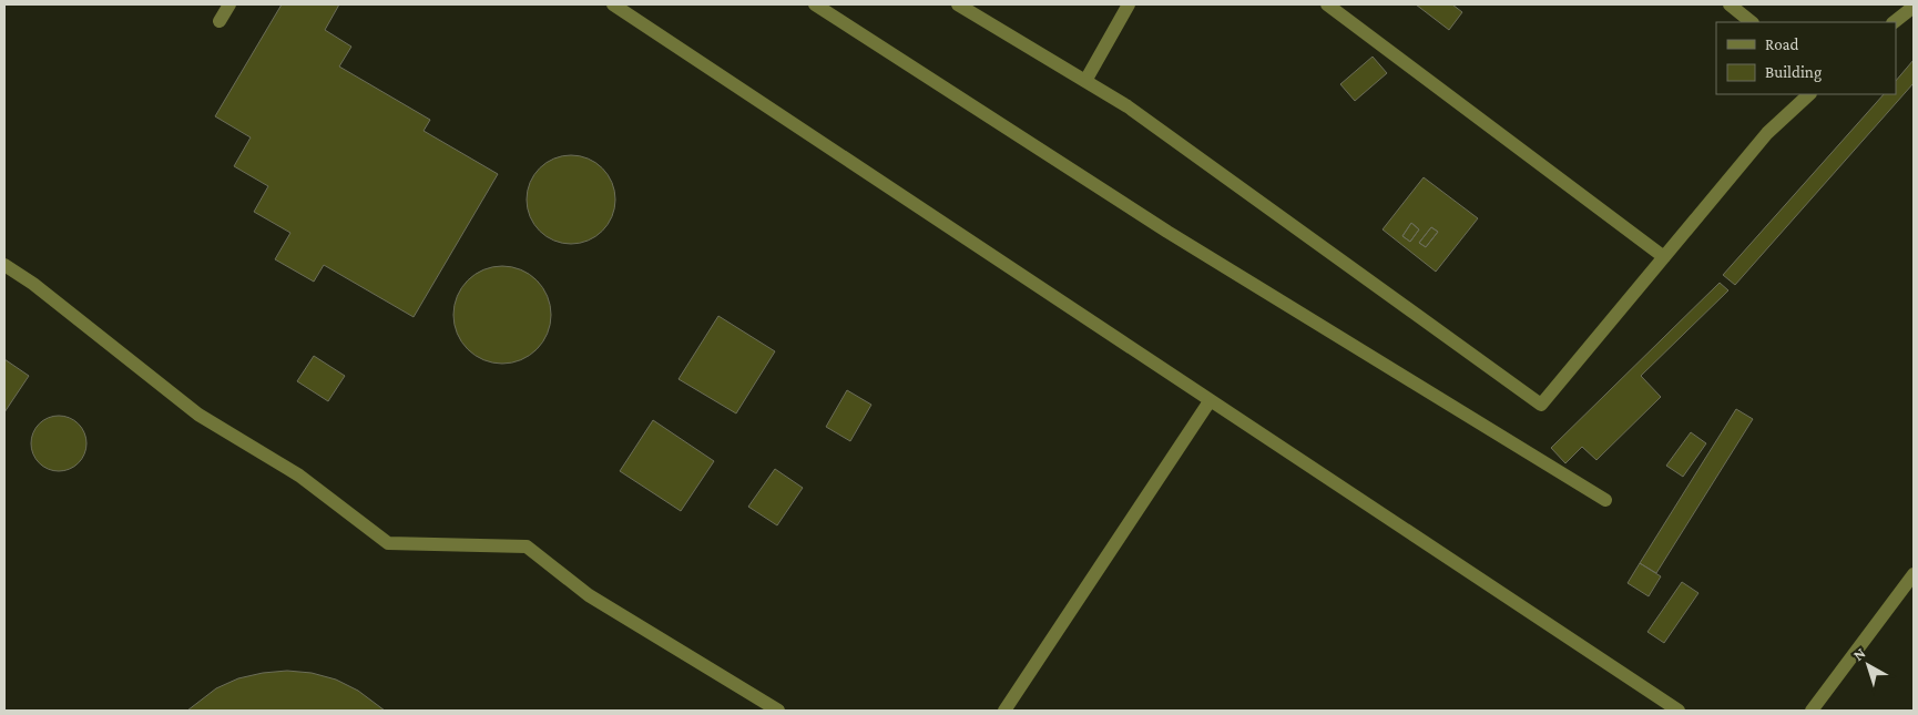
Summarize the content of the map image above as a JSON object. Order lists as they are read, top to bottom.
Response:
{
  "legend": ["Road", "Building"],
  "north": "top left"
}
